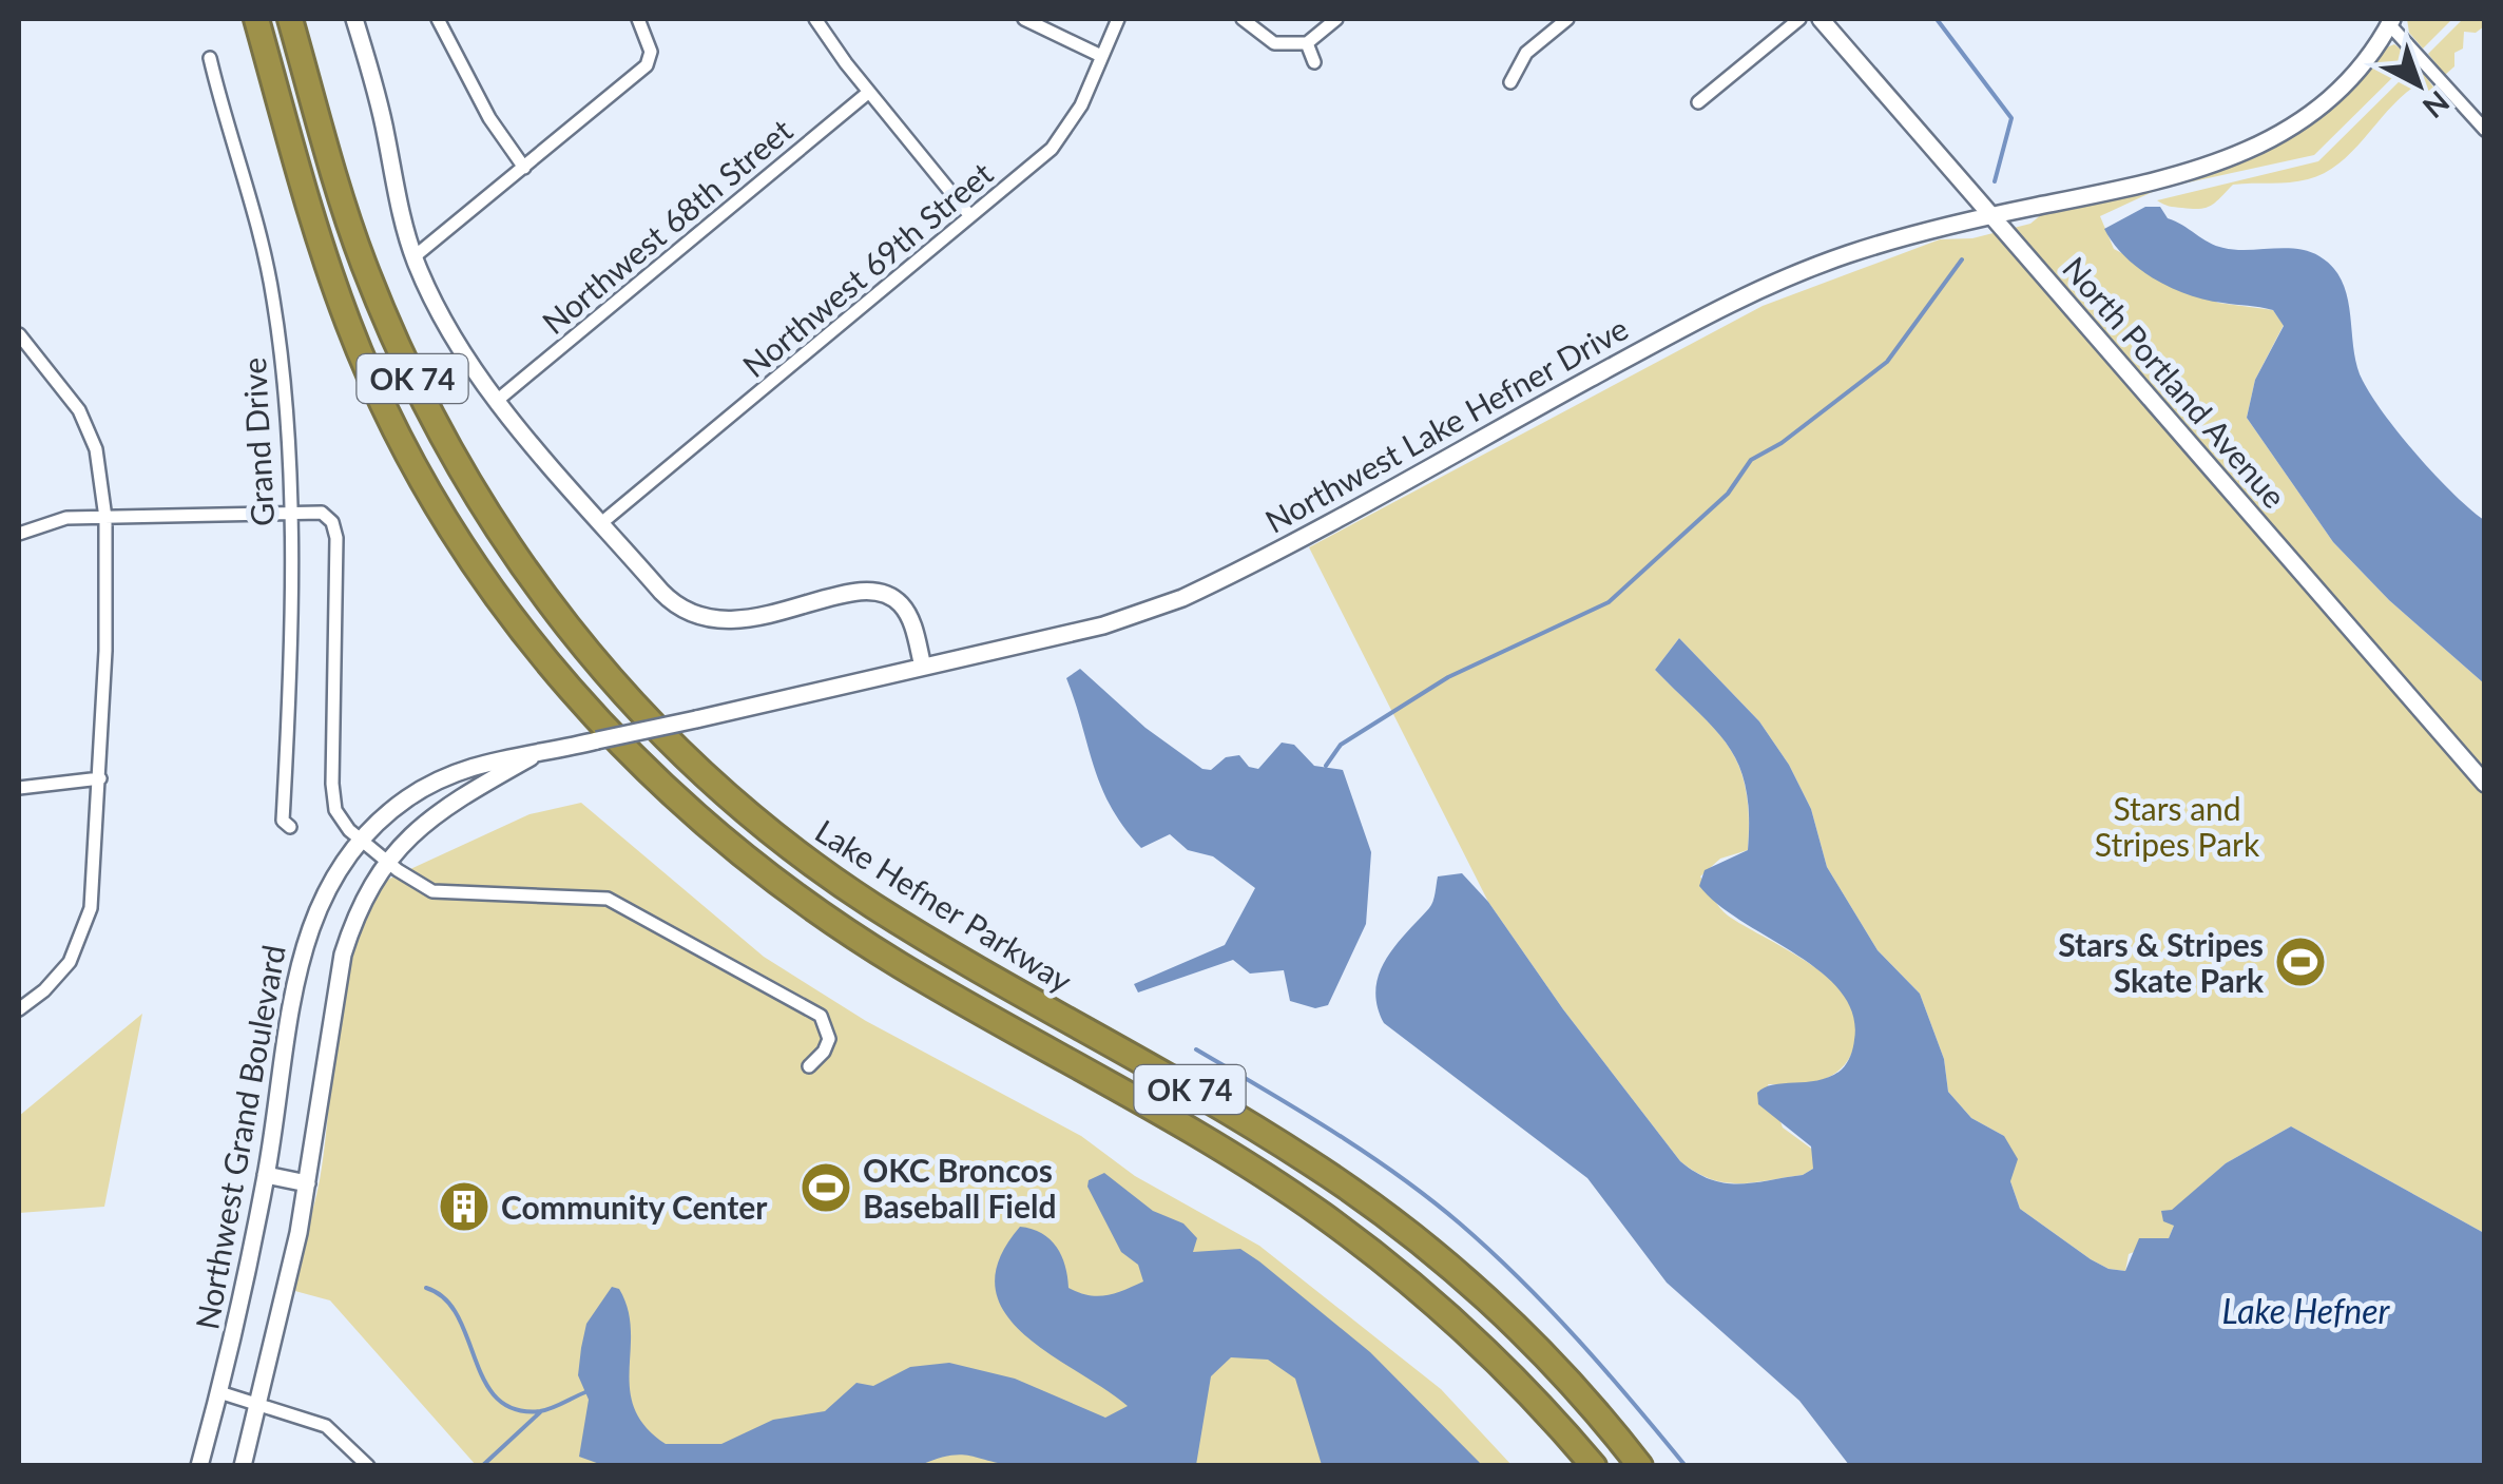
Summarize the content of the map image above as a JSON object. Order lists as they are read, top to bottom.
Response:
{
  "streets": {
    "highway": ["OK 74", "Lake Hefner Parkway"],
    "street": [
      "Northwest 68th Street",
      "Northwest 69th Street",
      "North Portland Avenue",
      "Northwest Lake Hefner Drive",
      "Grand Drive",
      "Northwest Grand Boulevard"
    ]
  },
  "crossings": [
    ["North Portland Avenue", "Northwest Lake Hefner Drive"],
    ["Northwest Lake Hefner Drive", "Northwest Grand Boulevard"]
  ],
  "water": ["Lake Hefner"],
  "parks": ["Stars and Stripes Park"],
  "places": {
    "sports": ["Stars & Stripes Skate Park", "OKC Broncos Baseball Field"],
    "building": ["Community Center"]
  },
  "north": "bottom right"
}
